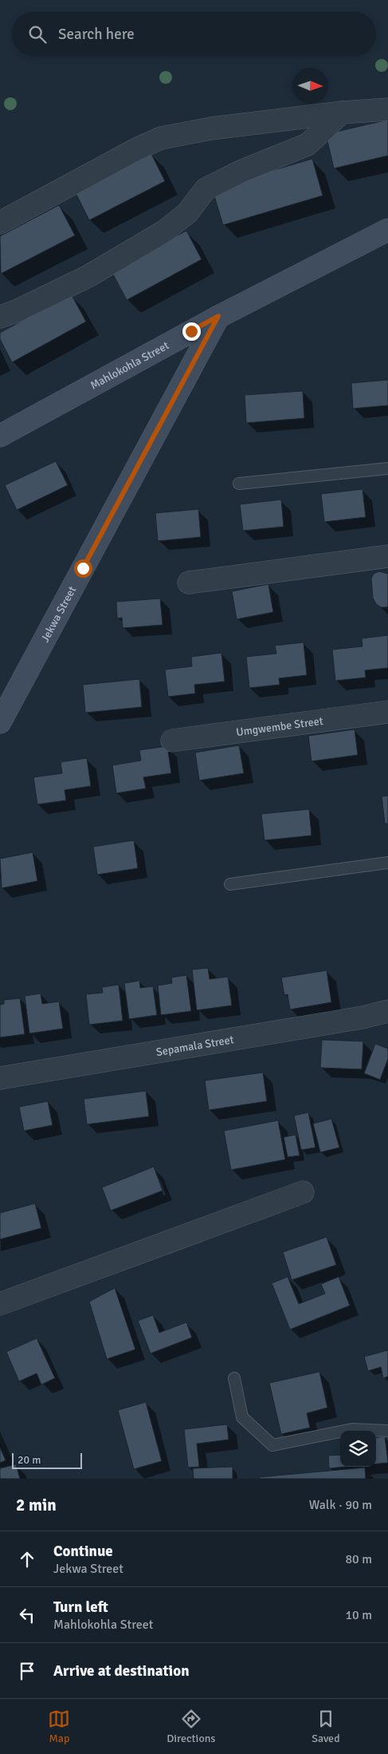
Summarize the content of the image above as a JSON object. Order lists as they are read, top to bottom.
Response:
{
  "streets": {
    "street": [
      "Mahlokohla Street",
      "Jekwa Street",
      "Umgwembe Street",
      "Sepamala Street"
    ]
  },
  "crossings": [
    ["Mahlokohla Street", "Jekwa Street"]
  ],
  "scale_bar": "20 m",
  "north": "right",
  "page": {
    "search": "Search here",
    "scale": "20 m",
    "heading": ["2 min", "Walk · 90 m"],
    "list": [
      ["Continue", "Jekwa Street", "80 m"],
      ["Turn left", "Mahlokohla Street", "10 m"],
      "Arrive at destination"
    ],
    "nav": ["Map", "Directions", "Saved"]
  }
}
